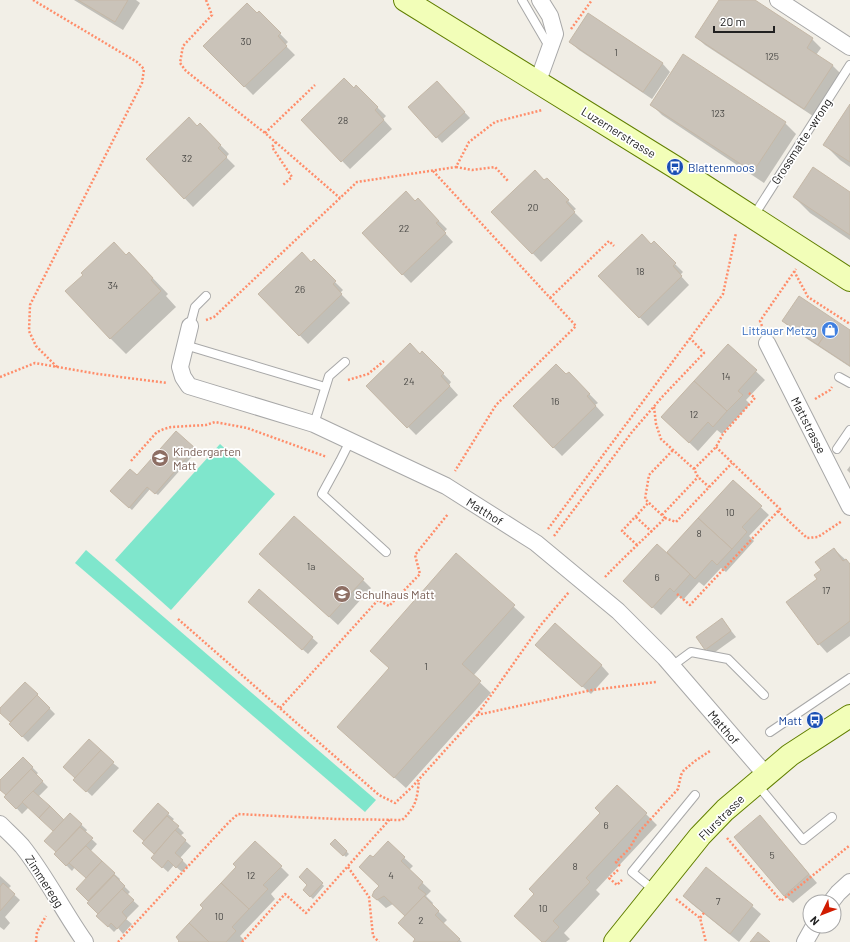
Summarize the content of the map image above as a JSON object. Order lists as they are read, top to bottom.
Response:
{
  "streets": {
    "main road": ["Luzernerstrasse", "Flurstrasse"],
    "street": ["Mattstrasse", "Matthof", "Zimmeregg"],
    "lane": ["Grossmatte -wrong"]
  },
  "crossings": [
    ["Luzernerstrasse", "Grossmatte -wrong"],
    ["Matthof", "Flurstrasse"]
  ],
  "places": {
    "bus stop": ["Blattenmoos", "Matt"],
    "shop": ["Littauer Metzg"],
    "school or university": ["Kindergarten Matt", "Schulhaus Matt"]
  },
  "house_numbers": [
    "30",
    "1",
    "125",
    "123",
    "28",
    "32",
    "20",
    "22",
    "18",
    "34",
    "26",
    "14",
    "24",
    "16",
    "12",
    "10",
    "8",
    "1a",
    "6",
    "17",
    "1",
    "6",
    "5",
    "8",
    "12",
    "4",
    "7",
    "10",
    "10",
    "2"
  ],
  "scale_bar": "20 m",
  "north": "bottom left"
}
